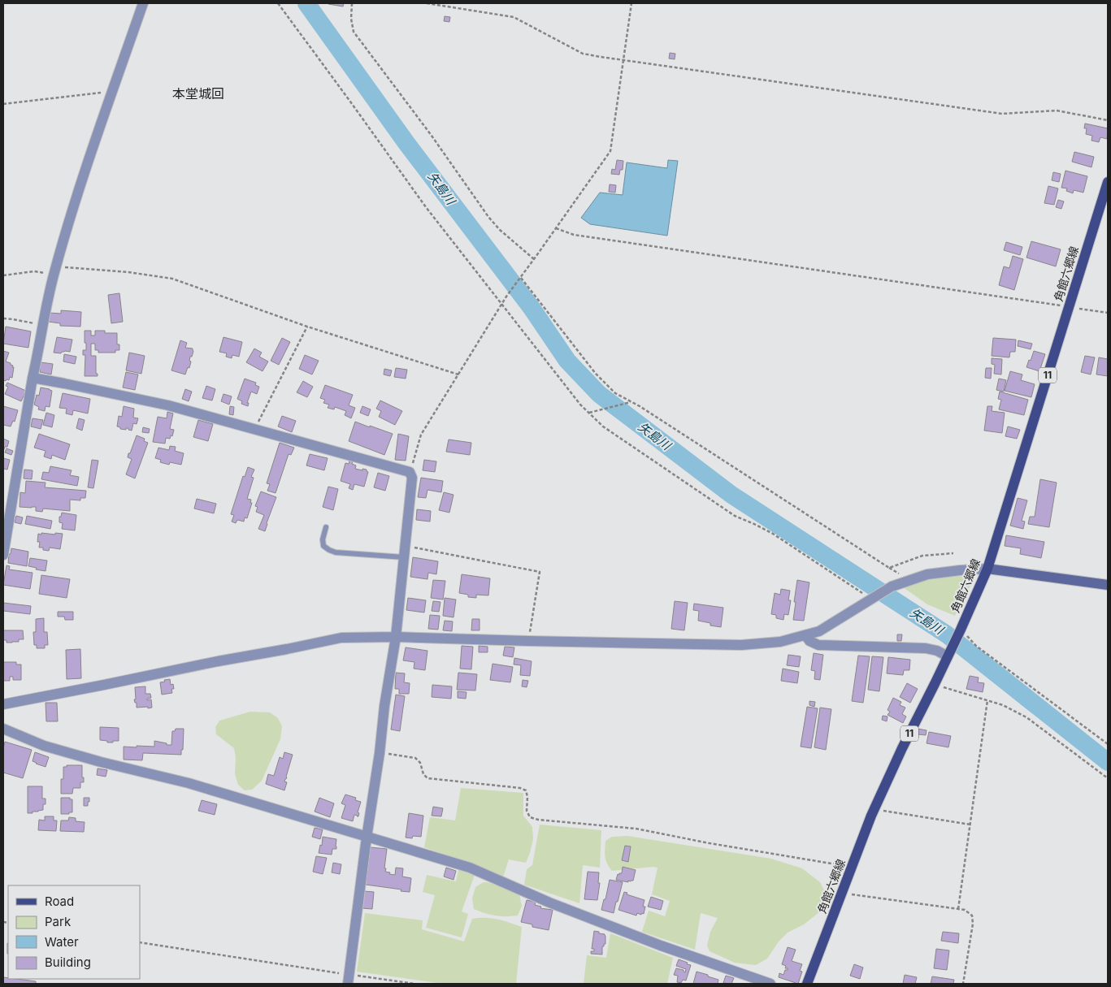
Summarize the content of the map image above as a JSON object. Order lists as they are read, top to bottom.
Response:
{
  "streets": {
    "main road": ["角館六郷線", "11"]
  },
  "districts": ["本堂城回"],
  "water": ["矢島川"],
  "legend": [
    "Road",
    "Park",
    "Water",
    "Building"
  ]
}
